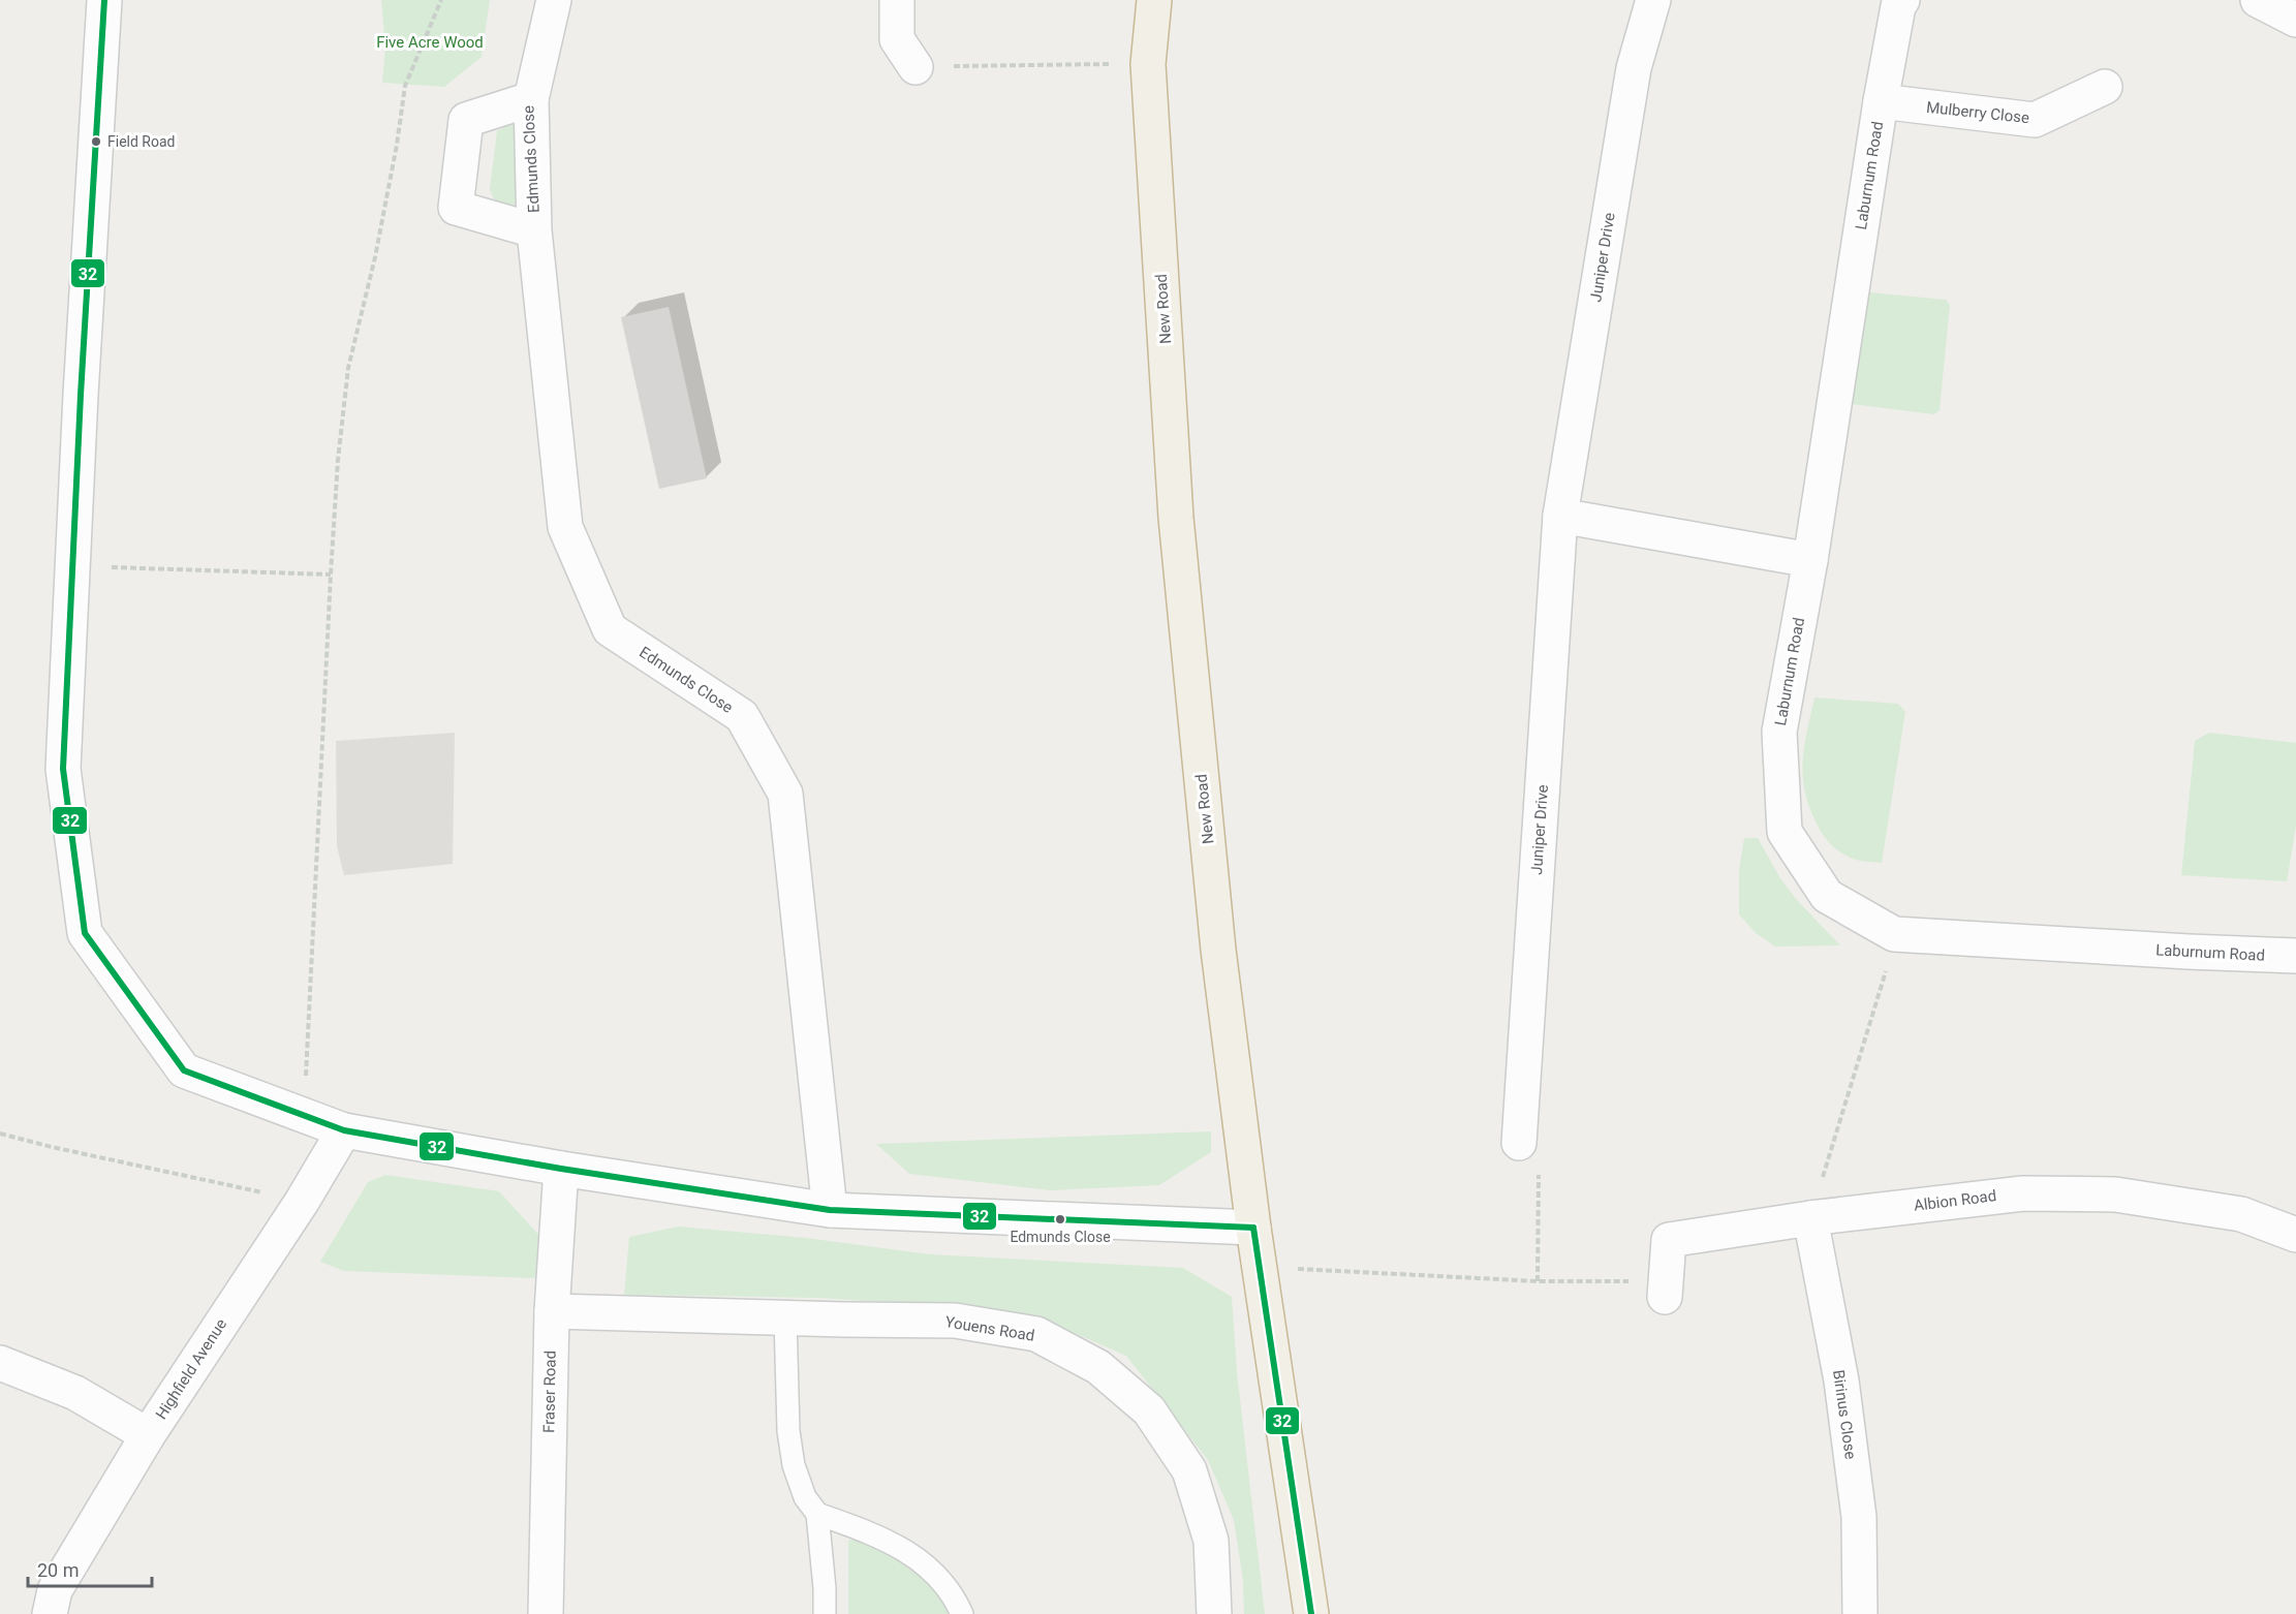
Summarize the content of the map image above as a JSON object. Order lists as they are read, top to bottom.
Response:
{
  "streets": {
    "highway": ["New Road"],
    "street": [
      "Mulberry Close",
      "Edmunds Close",
      "Laburnum Road",
      "Juniper Drive",
      "Albion Road",
      "Youens Road",
      "Highfield Avenue",
      "Fraser Road",
      "Birinus Close"
    ]
  },
  "crossings": [
    ["Mulberry Close", "Laburnum Road"],
    ["Albion Road", "Birinus Close"],
    ["Youens Road", "Fraser Road"]
  ],
  "parks": ["Five Acre Wood"],
  "places": ["Field Road", "Edmunds Close"],
  "lines": ["transit line 32"],
  "scale_bar": "20 m"
}
